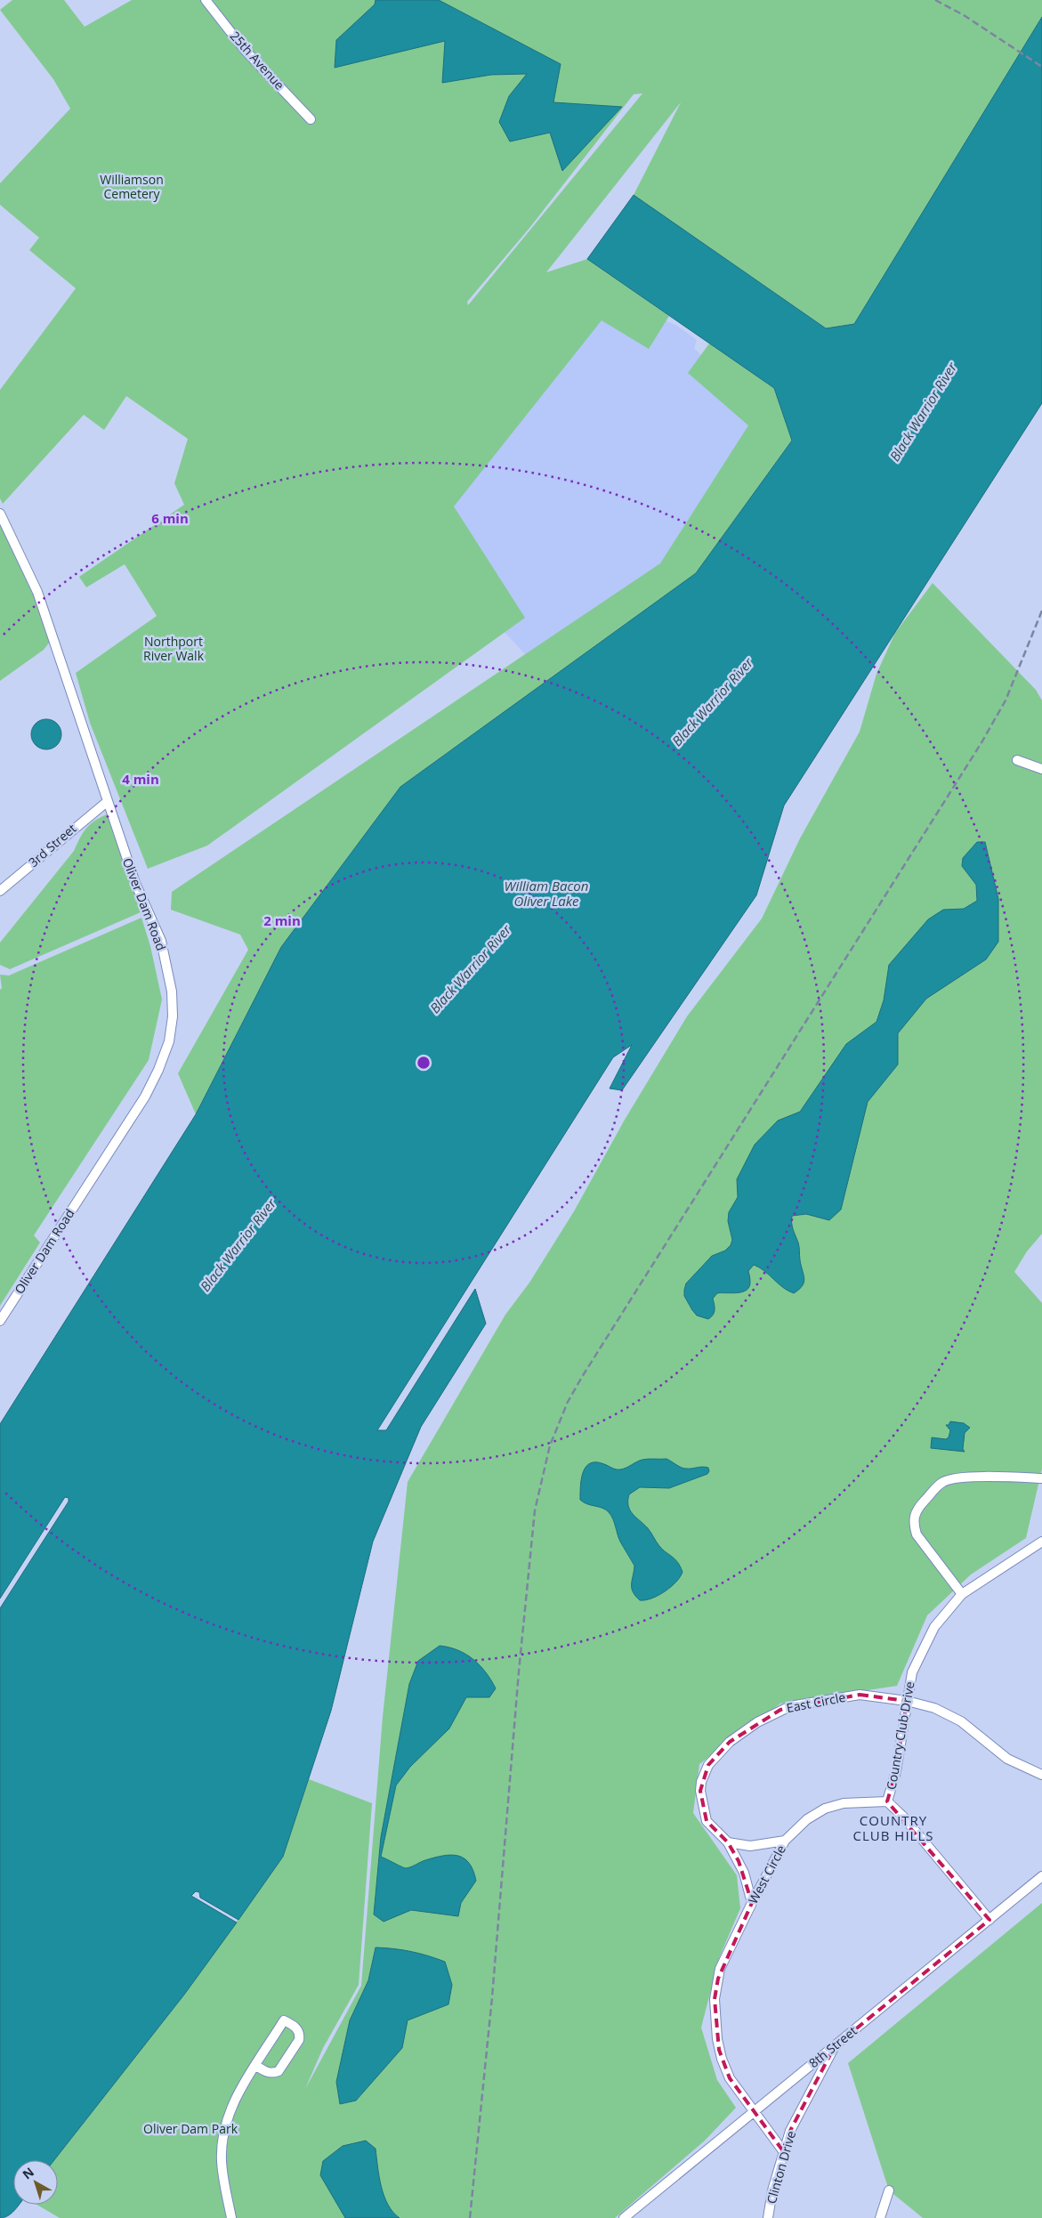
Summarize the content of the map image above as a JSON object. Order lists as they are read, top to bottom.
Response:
{
  "streets": {
    "street": [
      "25th Avenue",
      "3rd Street",
      "Oliver Dam Road",
      "East Circle",
      "Country Club Drive",
      "West Circle",
      "8th Street",
      "Clinton Drive"
    ]
  },
  "crossings": [
    ["3rd Street", "Oliver Dam Road"],
    ["East Circle", "Country Club Drive"],
    ["East Circle", "West Circle"],
    ["Country Club Drive", "West Circle"],
    ["West Circle", "8th Street"],
    ["West Circle", "Clinton Drive"],
    ["8th Street", "Clinton Drive"]
  ],
  "districts": ["COUNTRY CLUB HILLS"],
  "water": ["Black Warrior River", "William Bacon Oliver Lake"],
  "parks": ["Williamson Cemetery", "Northport River Walk", "Oliver Dam Park"],
  "north": "top left",
  "rings": ["6 min", "4 min", "2 min"]
}
